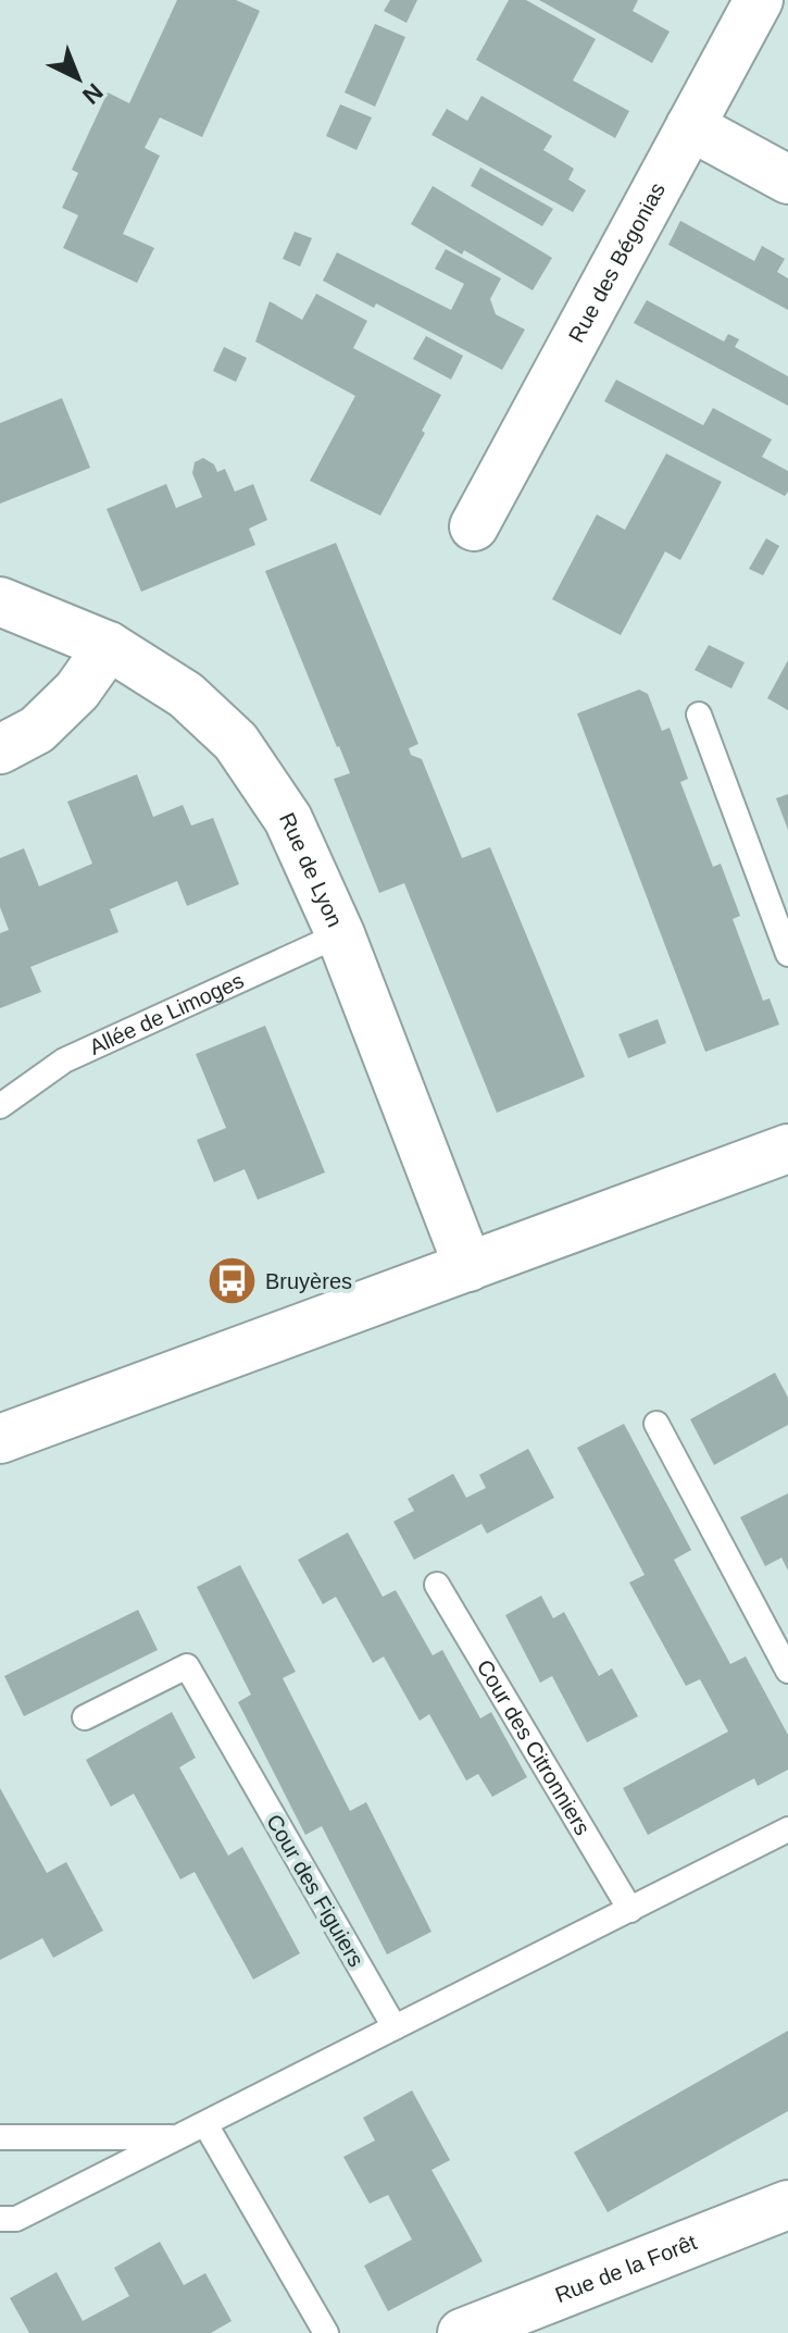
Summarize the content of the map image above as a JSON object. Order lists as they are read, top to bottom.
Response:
{
  "streets": {
    "street": ["Rue des Bégonias", "Rue de Lyon", "Rue de la Forêt"],
    "lane": ["Allée de Limoges", "Cour des Citronniers", "Cour des Figuiers"]
  },
  "crossings": [
    ["Rue de Lyon", "Allée de Limoges"]
  ],
  "places": {
    "bus stop": ["Bruyères"]
  },
  "north": "bottom right"
}
